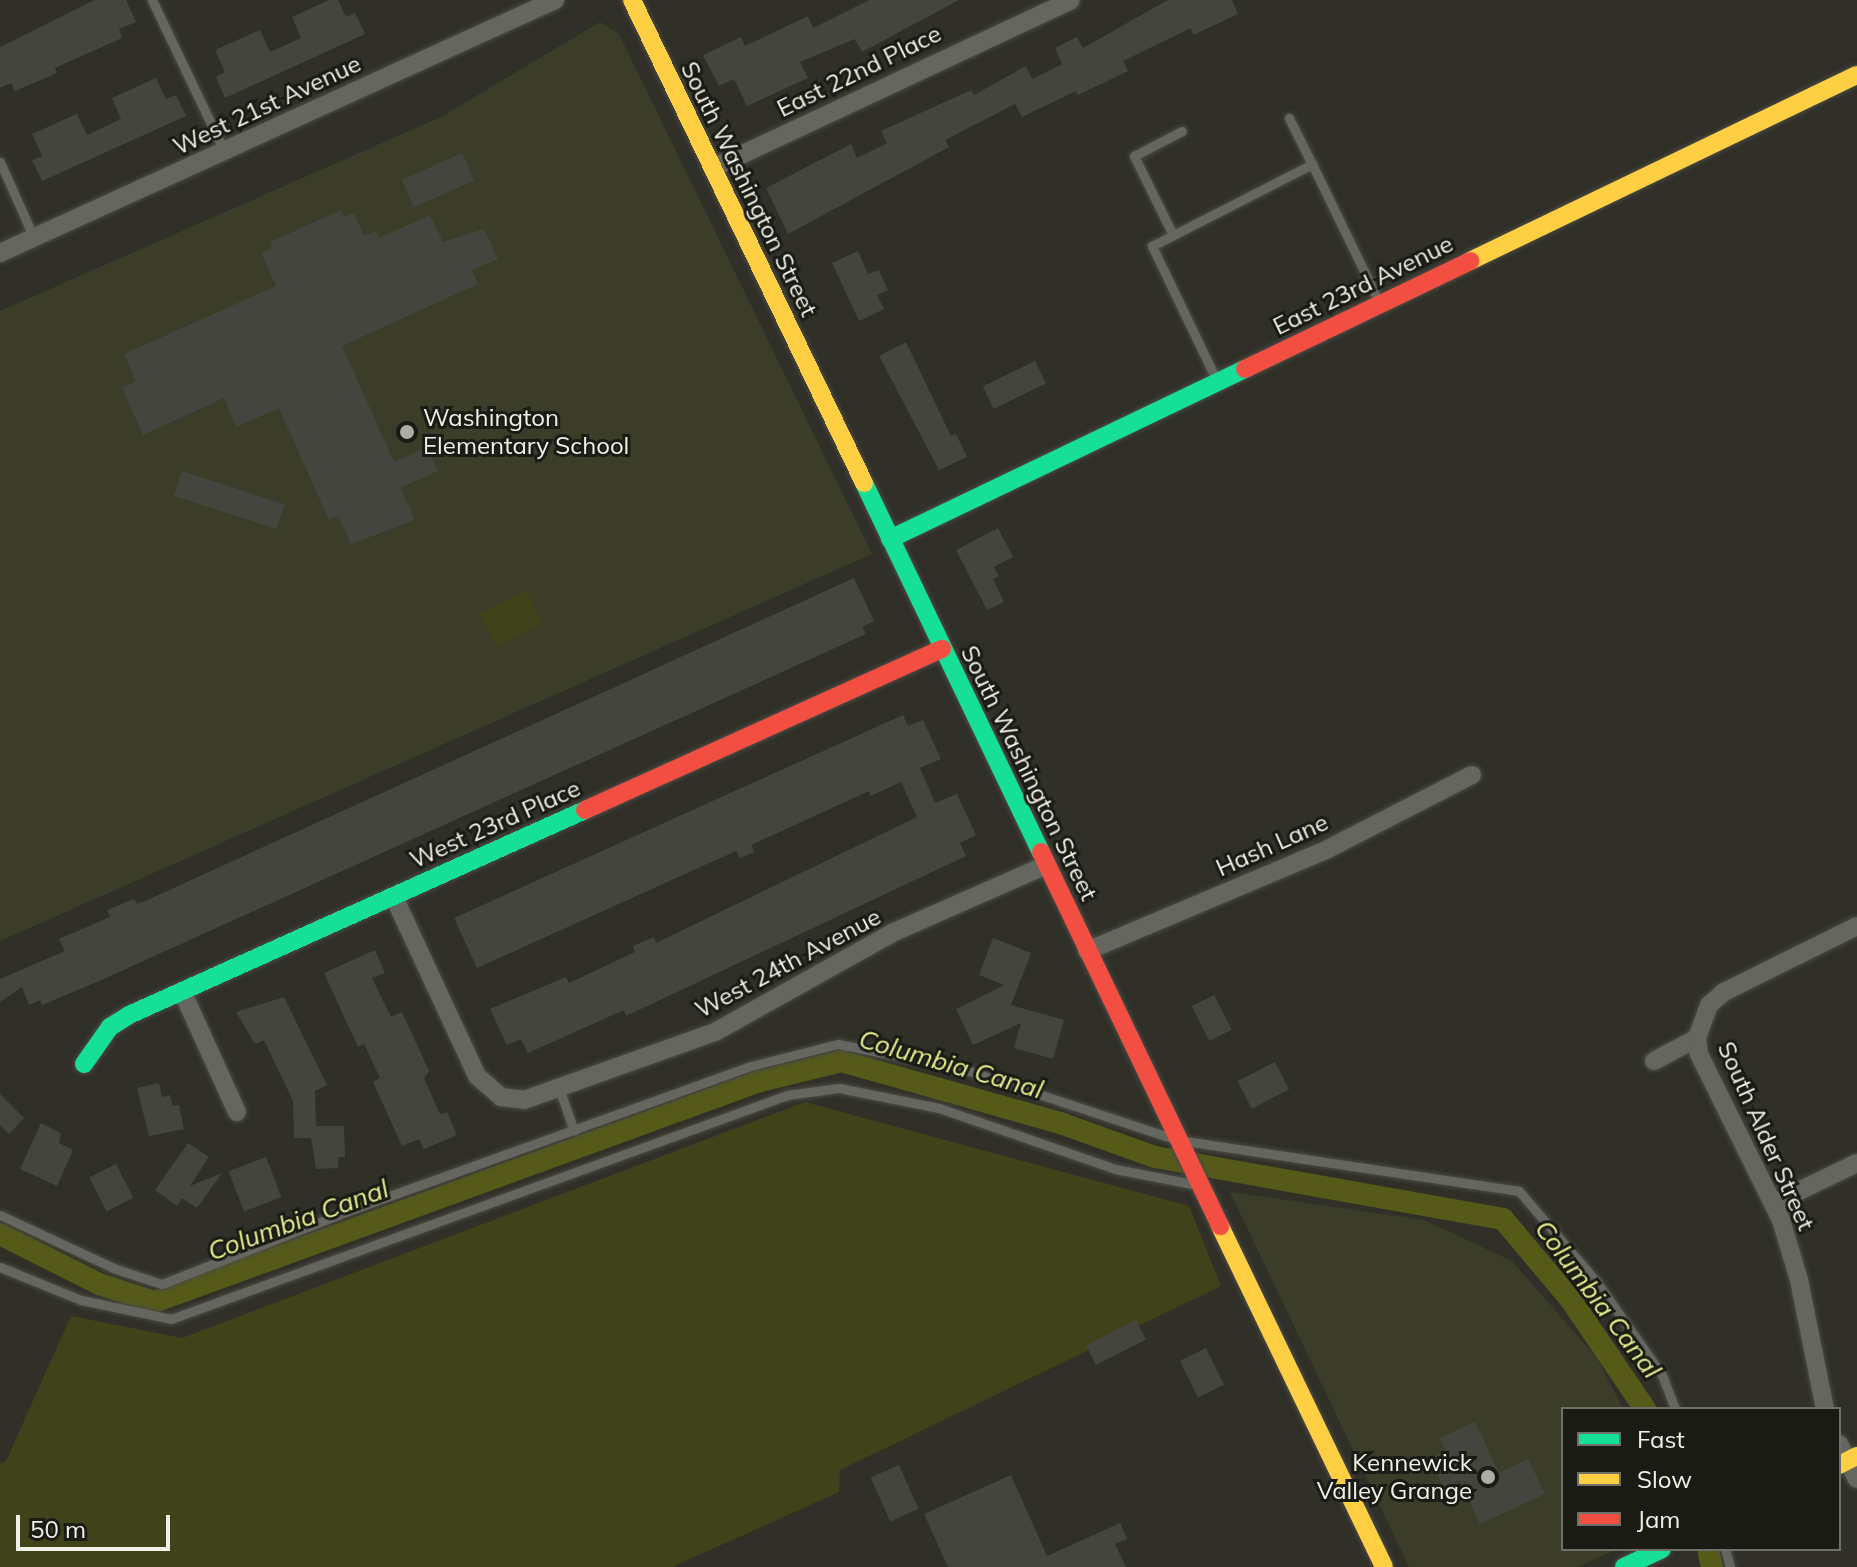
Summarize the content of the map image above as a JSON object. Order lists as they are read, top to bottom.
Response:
{
  "streets": {
    "street": [
      "East 22nd Place",
      "West 21st Avenue",
      "South Washington Street",
      "East 23rd Avenue",
      "West 23rd Place",
      "Hash Lane",
      "West 24th Avenue",
      "South Alder Street"
    ]
  },
  "crossings": [
    ["East 22nd Place", "South Washington Street"],
    ["South Washington Street", "East 23rd Avenue"],
    ["South Washington Street", "West 23rd Place"],
    ["South Washington Street", "Hash Lane"],
    ["South Washington Street", "West 24th Avenue"],
    ["West 23rd Place", "West 24th Avenue"]
  ],
  "water": ["Columbia Canal"],
  "places": ["Washington Elementary School", "Kennewick Valley Grange"],
  "legend": ["Fast", "Slow", "Jam"],
  "scale_bar": "50 m"
}
